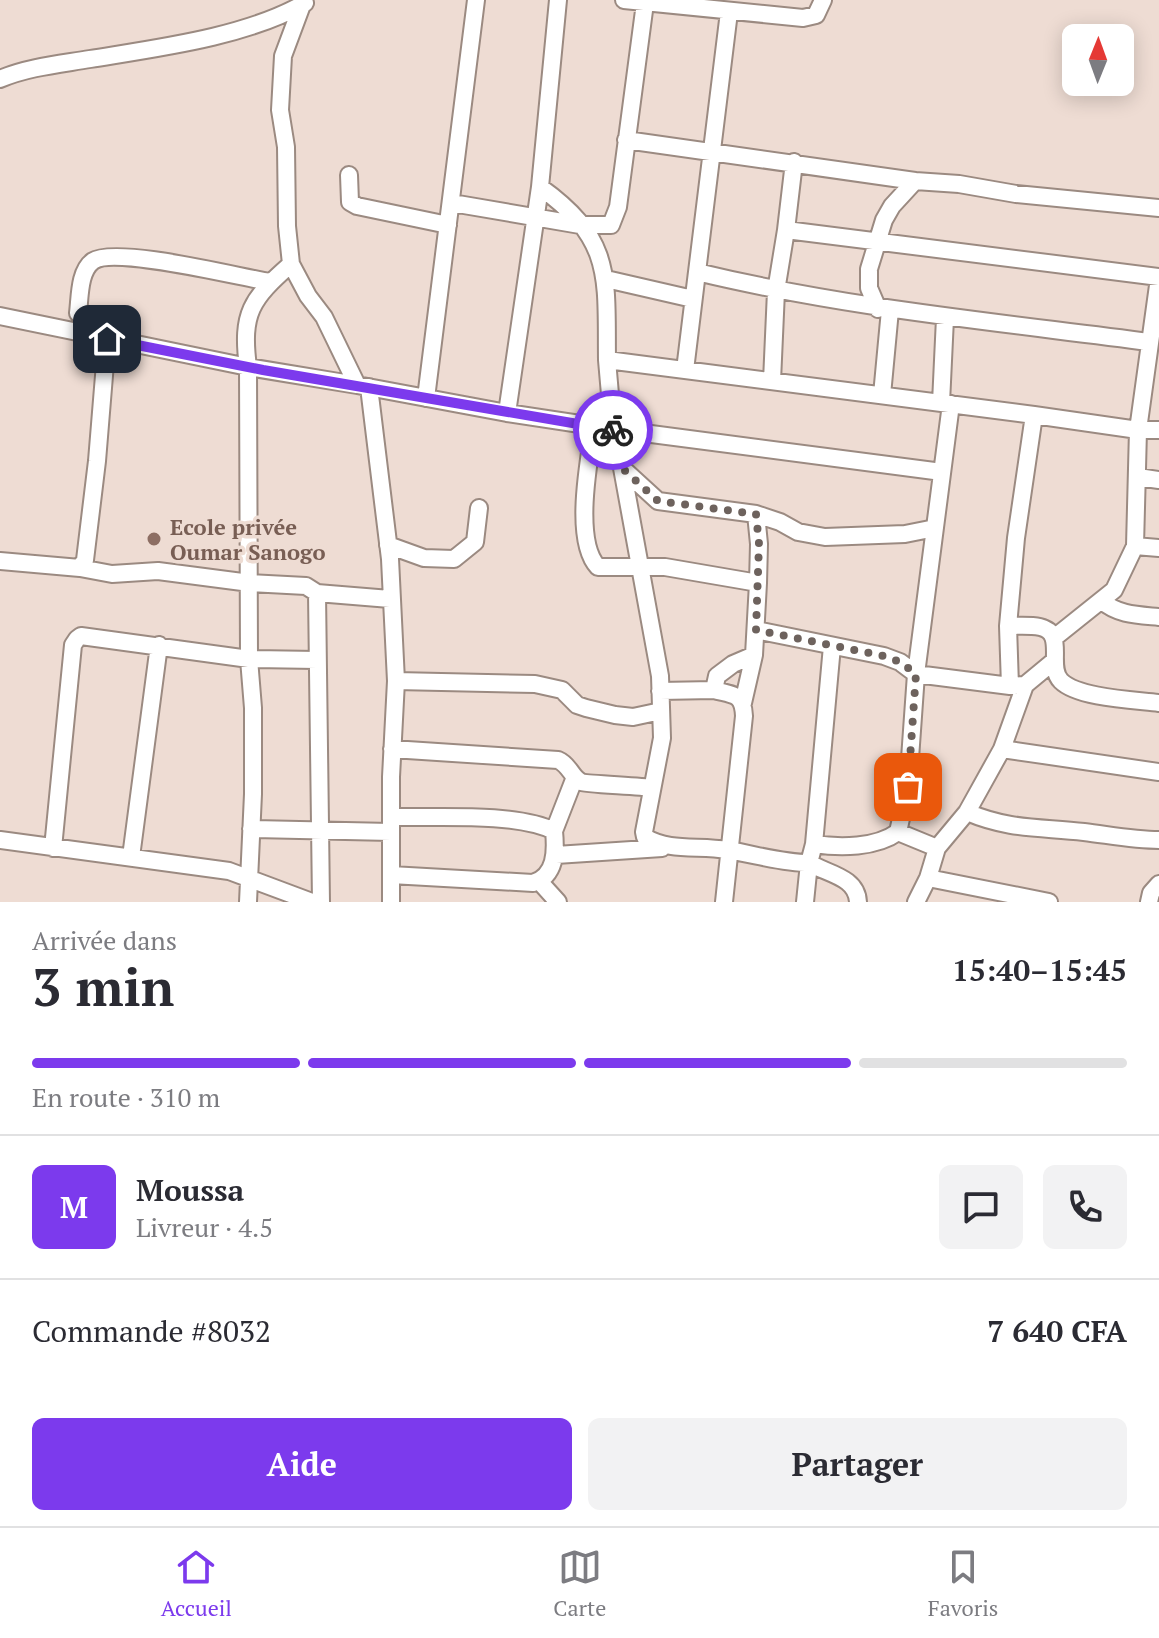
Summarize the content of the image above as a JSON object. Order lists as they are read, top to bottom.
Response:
{
  "places": ["Ecole privée Oumar Sanogo"],
  "north": "top",
  "page": {
    "heading": ["3 min", "Arrivée dans", "15:40–15:45"],
    "panel": [
      "Moussa",
      "Livreur · 4.5",
      "Commande #8032",
      "7 640 CFA"
    ],
    "bar": "En route · 310 m",
    "round": "M",
    "buttons": ["Aide", "Partager"],
    "tabs": ["Accueil", "Carte", "Favoris"]
  }
}
